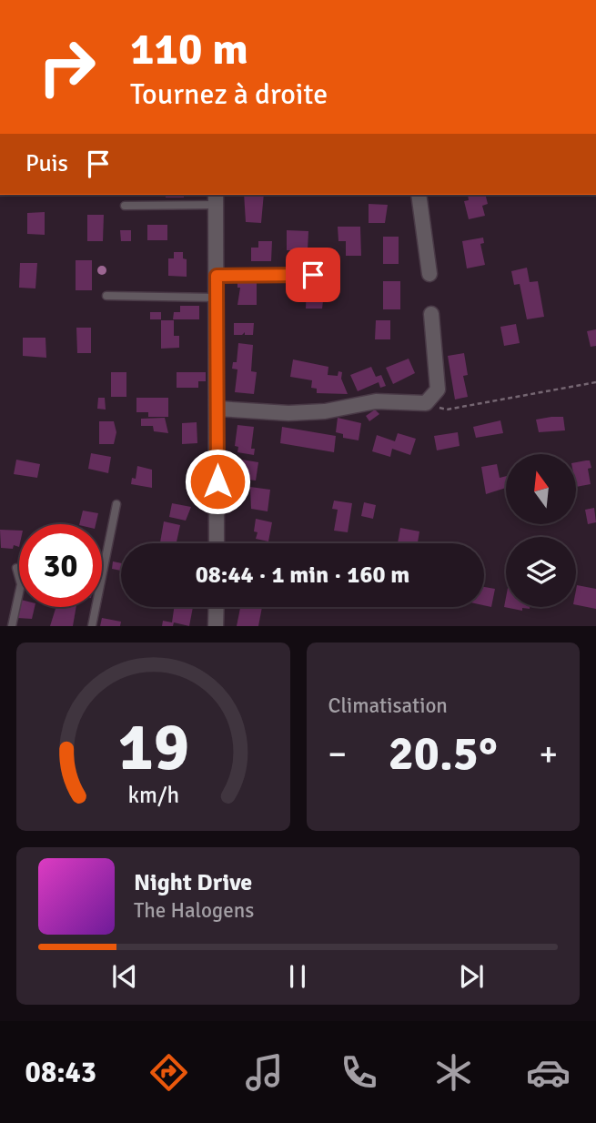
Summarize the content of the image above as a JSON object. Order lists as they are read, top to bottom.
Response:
{
  "north": "top",
  "page": {
    "turn": ["110 m", "Tournez à droite"],
    "then": "Puis",
    "limit": "30",
    "trip": "08:44 · 1 min · 160 m",
    "tile": "Climatisation",
    "heat": ["−", "20.5°", "+"],
    "song": ["Night Drive", "The Halogens"],
    "tabs": "08:43",
    "gauge": ["19", "km/h"]
  }
}
